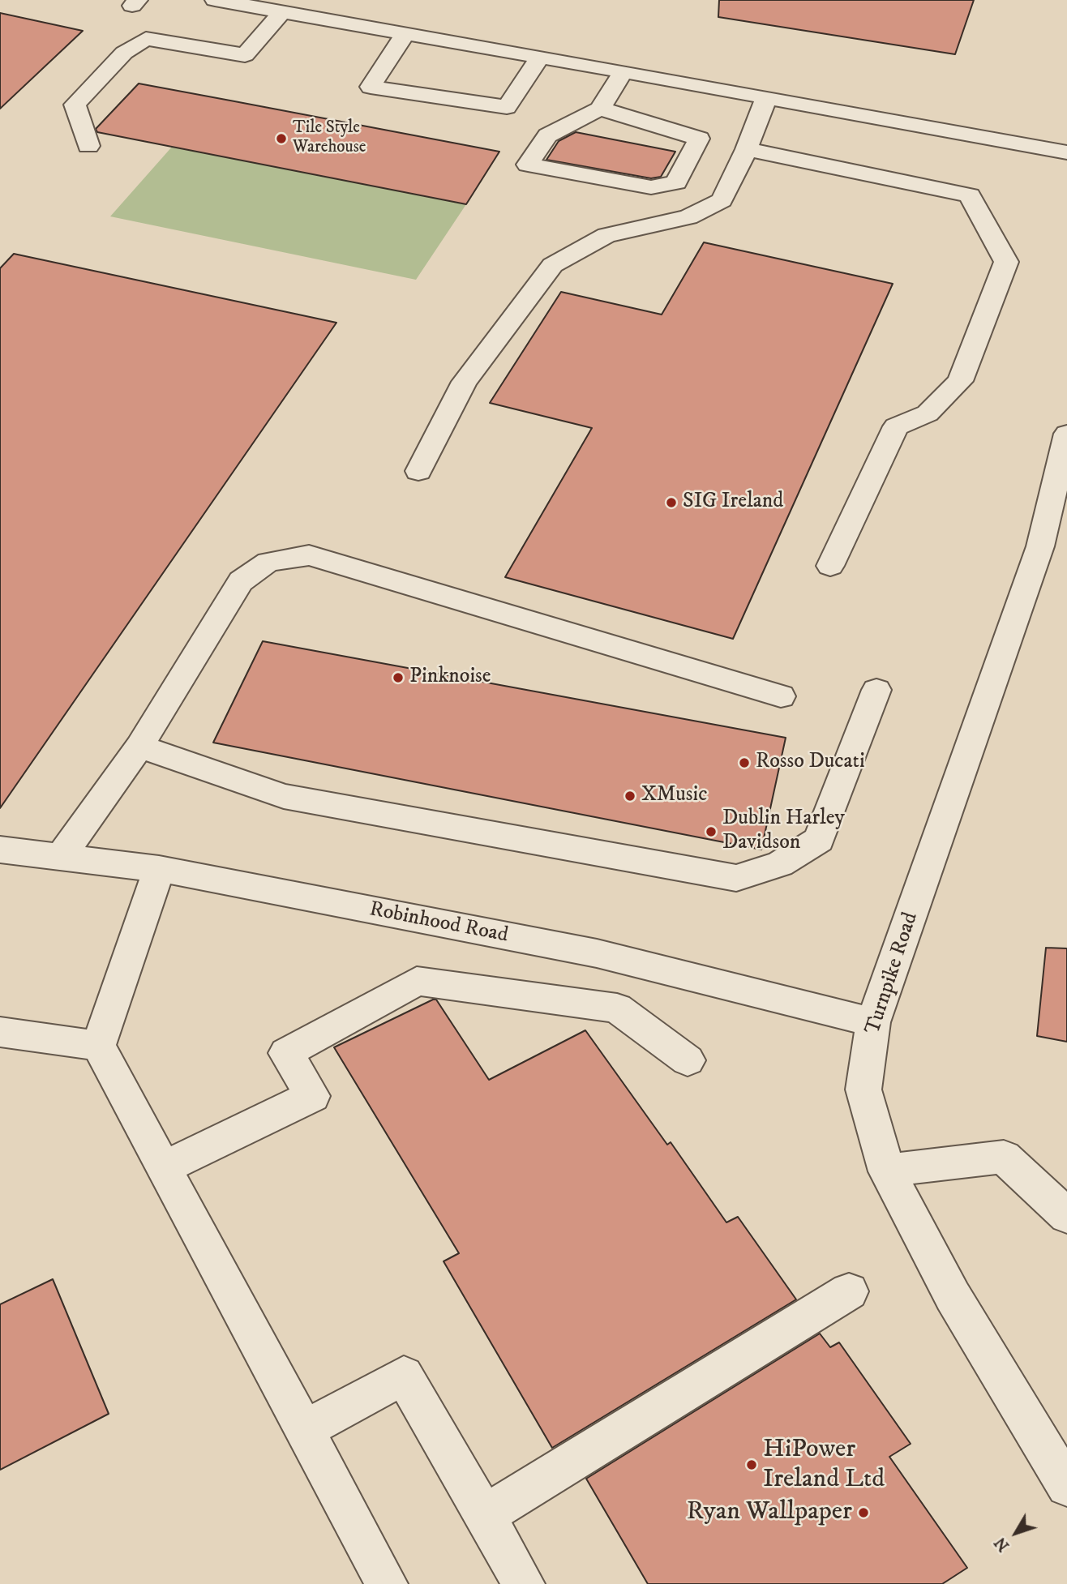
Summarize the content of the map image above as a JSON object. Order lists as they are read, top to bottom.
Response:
{
  "streets": {
    "street": ["Robinhood Road", "Turnpike Road"]
  },
  "crossings": [
    ["Robinhood Road", "Turnpike Road"]
  ],
  "places": [
    "Tile Style Warehouse",
    "SIG Ireland",
    "Pinknoise",
    "Rosso Ducati",
    "XMusic",
    "Dublin Harley Davidson",
    "HiPower Ireland Ltd",
    "Ryan Wallpaper"
  ],
  "north": "bottom left"
}
